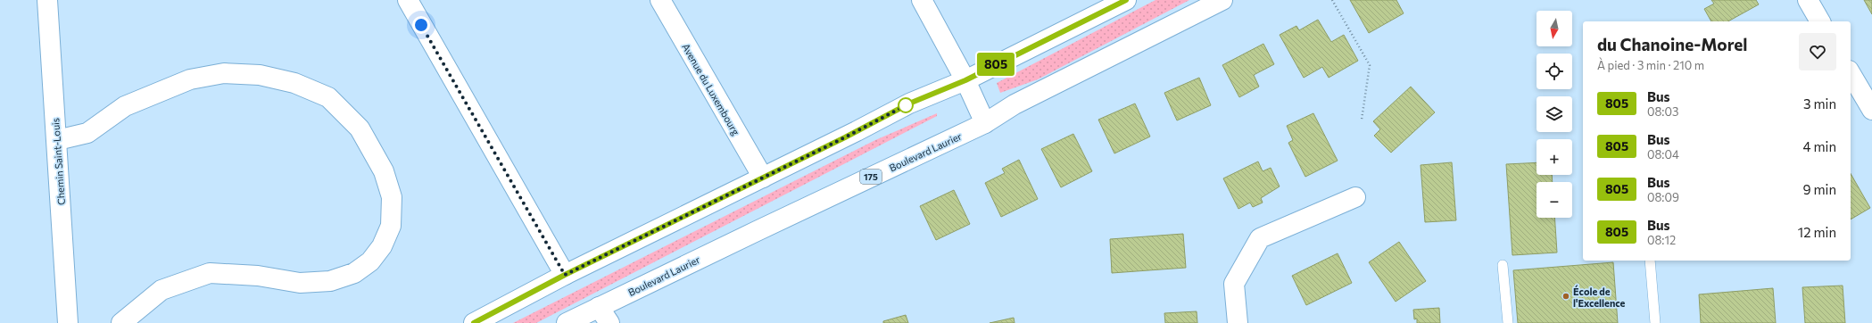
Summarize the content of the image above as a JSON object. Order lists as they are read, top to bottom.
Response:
{
  "streets": {
    "street": [
      "Avenue du Luxembourg",
      "Boulevard Laurier",
      "Chemin Saint-Louis",
      "175"
    ]
  },
  "places": ["École de l'Excellence"],
  "lines": ["bus line 805"],
  "north": "bottom",
  "page": {
    "on_map": "805",
    "map_buttons": ["+", "−"],
    "heading": ["du Chanoine-Morel", "À pied · 3 min · 210 m"],
    "list": [
      {
        "mark": "805",
        "name": "Bus",
        "note": "08:03",
        "value": "3 min"
      },
      {
        "mark": "805",
        "name": "Bus",
        "note": "08:04",
        "value": "4 min"
      },
      {
        "mark": "805",
        "name": "Bus",
        "note": "08:09",
        "value": "9 min"
      },
      {
        "mark": "805",
        "name": "Bus",
        "note": "08:12",
        "value": "12 min"
      }
    ]
  }
}
